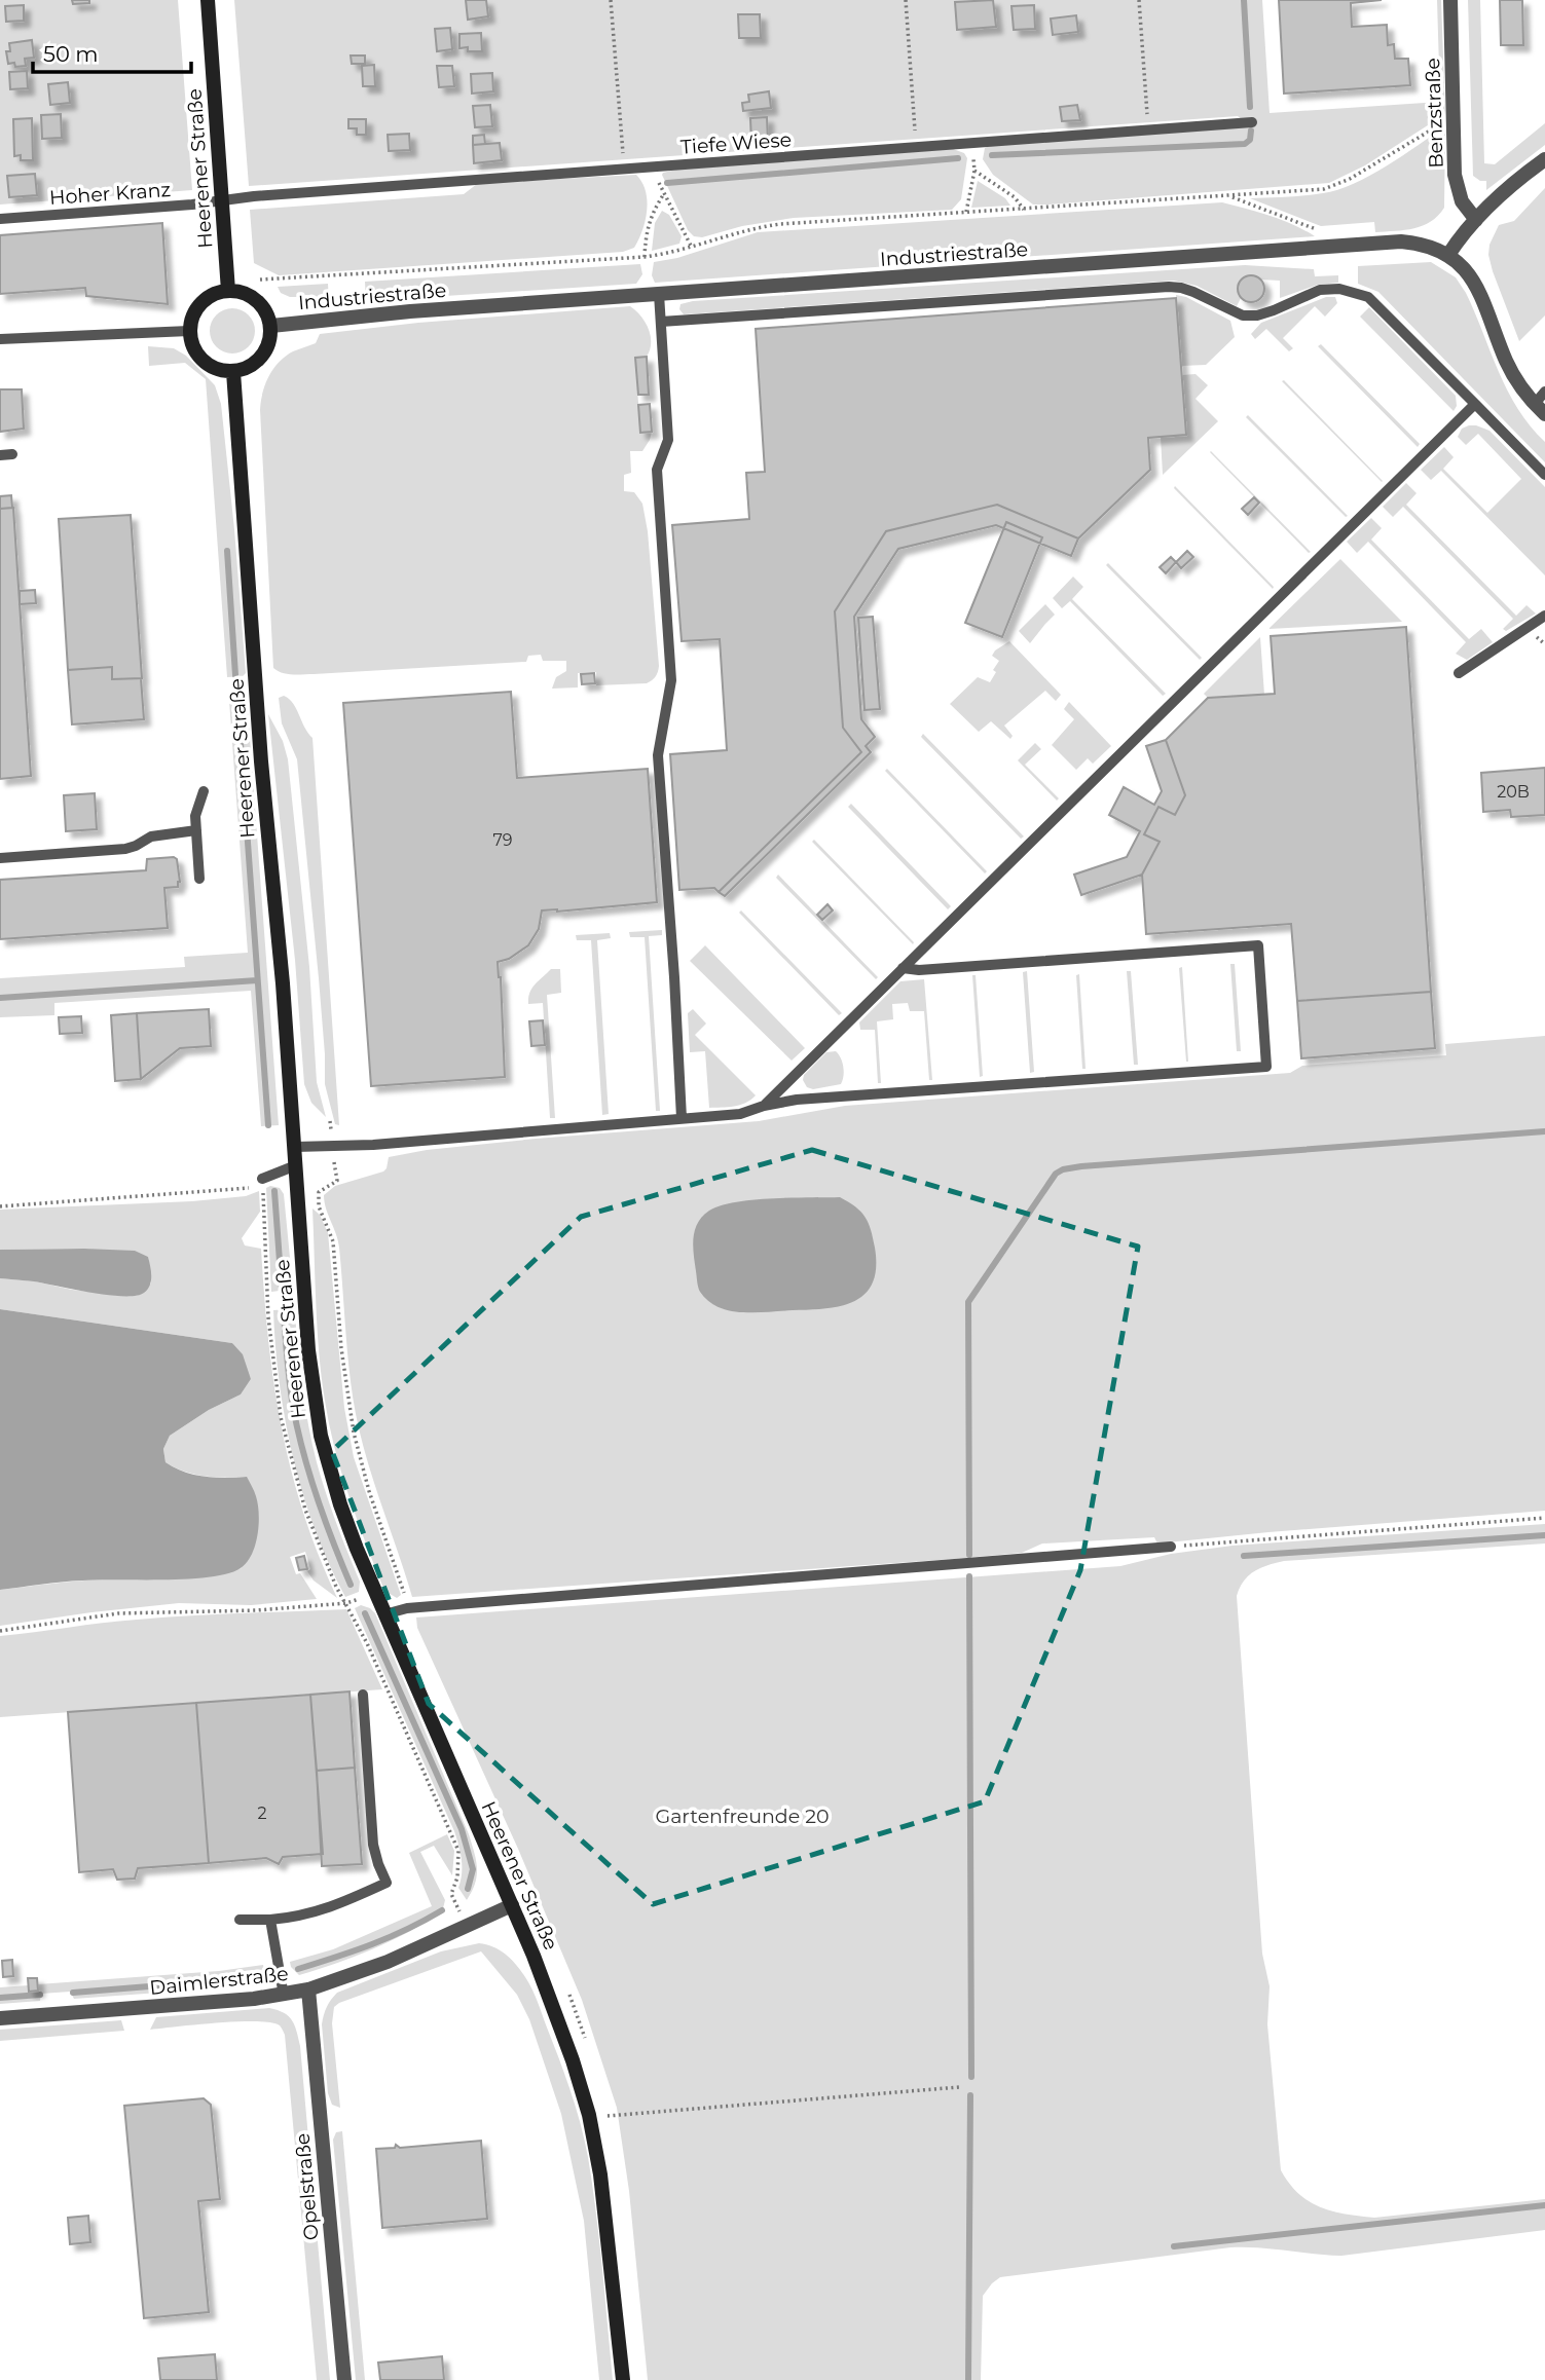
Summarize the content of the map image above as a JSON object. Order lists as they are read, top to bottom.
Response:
{
  "streets": {
    "main road": ["Heerener Straße"],
    "street": [
      "Benzstraße",
      "Industriestraße",
      "Daimlerstraße",
      "Opelstraße"
    ],
    "lane": ["Tiefe Wiese", "Hoher Kranz"]
  },
  "crossings": [
    ["Tiefe Wiese", "Heerener Straße"],
    ["Tiefe Wiese", "Hoher Kranz"],
    ["Heerener Straße", "Hoher Kranz"],
    ["Heerener Straße", "Industriestraße"],
    ["Heerener Straße", "Daimlerstraße"],
    ["Daimlerstraße", "Opelstraße"]
  ],
  "parks": ["Gartenfreunde 20"],
  "house_numbers": ["20B", "79", "2"],
  "scale_bar": "50 m"
}
